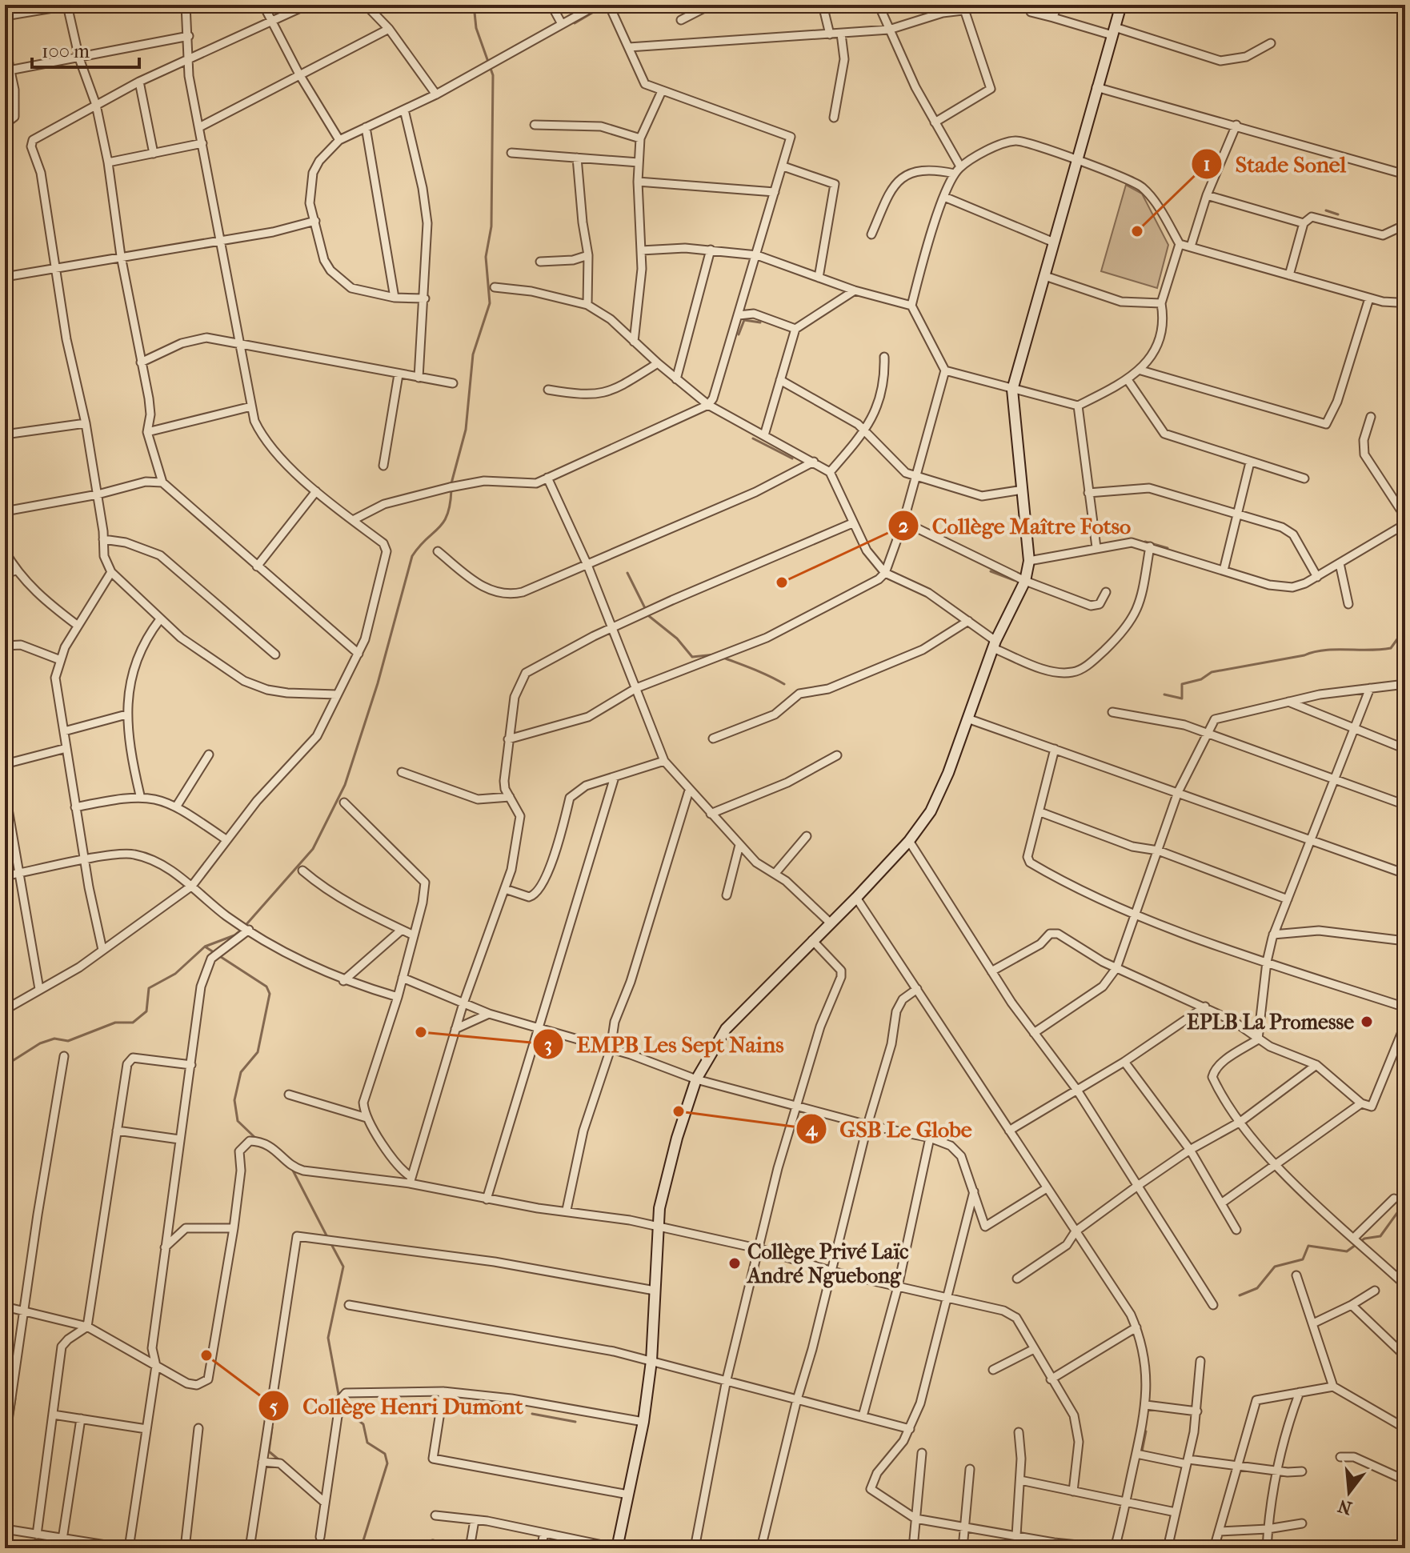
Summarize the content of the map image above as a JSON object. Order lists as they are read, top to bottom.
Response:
{
  "places": [
    "Stade Sonel",
    "Collège Maître Fotso",
    "EPLB La Promesse",
    "EMPB Les Sept Nains",
    "GSB Le Globe",
    "Collège Privé Laïc André Nguebong",
    "Collège Henri Dumont"
  ],
  "scale_bar": "100 m",
  "north": "bottom"
}
